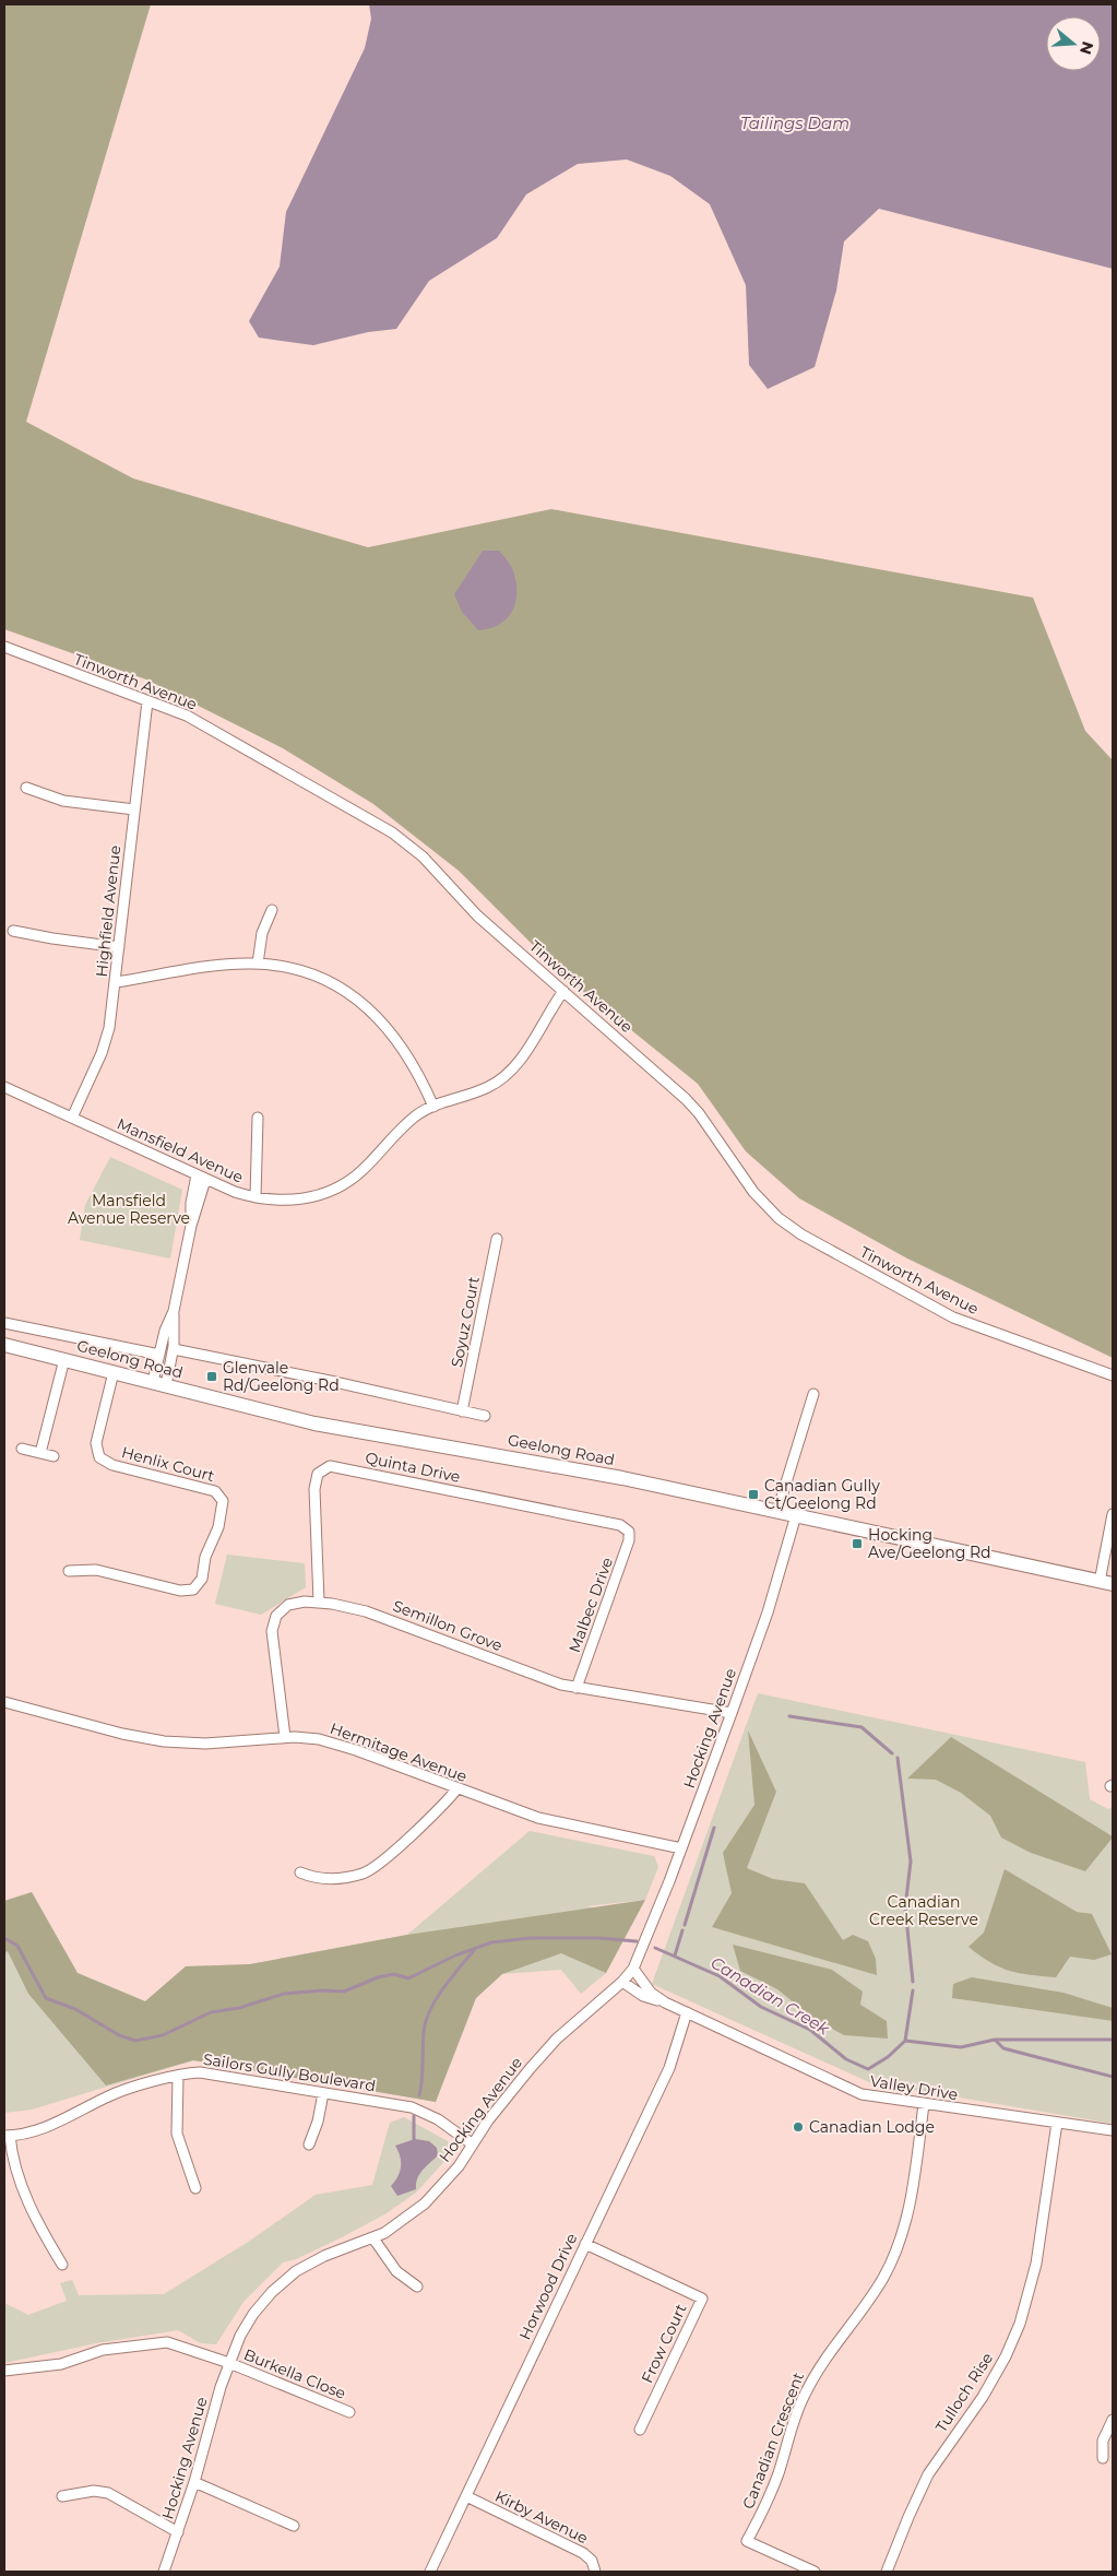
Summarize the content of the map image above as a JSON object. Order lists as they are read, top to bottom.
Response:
{
  "streets": {
    "main road": ["Geelong Road"],
    "street": [
      "Tinworth Avenue",
      "Highfield Avenue",
      "Mansfield Avenue",
      "Soyuz Court",
      "Henlix Court",
      "Quinta Drive",
      "Malbec Drive",
      "Semillon Grove",
      "Hocking Avenue",
      "Hermitage Avenue",
      "Sailors Gully Boulevard",
      "Valley Drive",
      "Horwood Drive",
      "Frow Court",
      "Burkella Close",
      "Tulloch Rise",
      "Canadian Crescent",
      "Kirby Avenue"
    ]
  },
  "crossings": [
    ["Tinworth Avenue", "Highfield Avenue"],
    ["Tinworth Avenue", "Mansfield Avenue"],
    ["Highfield Avenue", "Mansfield Avenue"],
    ["Soyuz Court", "Geelong Road"],
    ["Geelong Road", "Henlix Court"],
    ["Geelong Road", "Hocking Avenue"],
    ["Quinta Drive", "Malbec Drive"],
    ["Quinta Drive", "Semillon Grove"],
    ["Malbec Drive", "Semillon Grove"],
    ["Semillon Grove", "Hocking Avenue"],
    ["Semillon Grove", "Hermitage Avenue"],
    ["Hocking Avenue", "Hermitage Avenue"],
    ["Hocking Avenue", "Sailors Gully Boulevard"],
    ["Hocking Avenue", "Valley Drive"],
    ["Hocking Avenue", "Burkella Close"],
    ["Valley Drive", "Horwood Drive"],
    ["Valley Drive", "Tulloch Rise"],
    ["Valley Drive", "Canadian Crescent"],
    ["Horwood Drive", "Frow Court"],
    ["Horwood Drive", "Kirby Avenue"]
  ],
  "water": ["Tailings Dam", "Canadian Creek"],
  "parks": ["Mansfield Avenue Reserve", "Canadian Creek Reserve"],
  "places": {
    "transit": ["Glenvale Rd/Geelong Rd", "Canadian Gully Ct/Geelong Rd", "Hocking Ave/Geelong Rd"],
    "other": ["Canadian Lodge"]
  },
  "north": "right"
}
